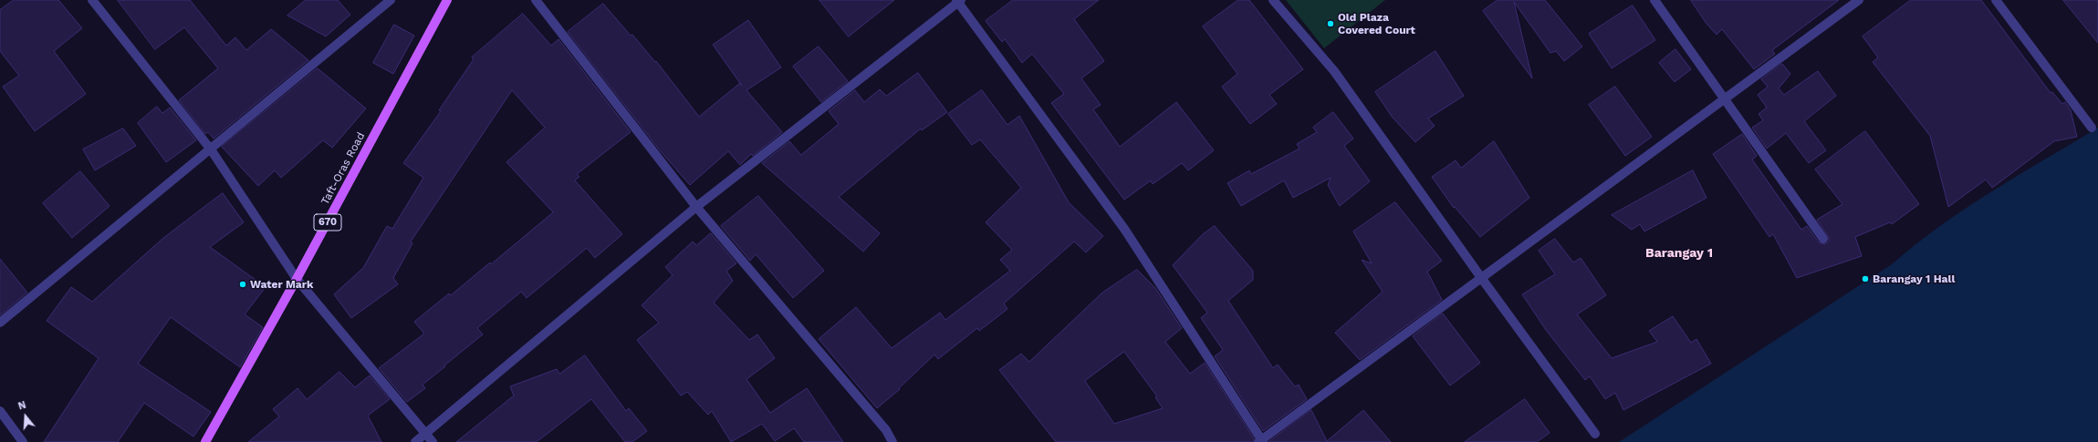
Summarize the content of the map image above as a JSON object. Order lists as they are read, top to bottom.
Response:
{
  "streets": {
    "main road": ["Taft-Oras Road", "670"]
  },
  "districts": ["Barangay 1"],
  "places": ["Old Plaza Covered Court", "Barangay 1 Hall", "Water Mark"],
  "north": "top"
}
